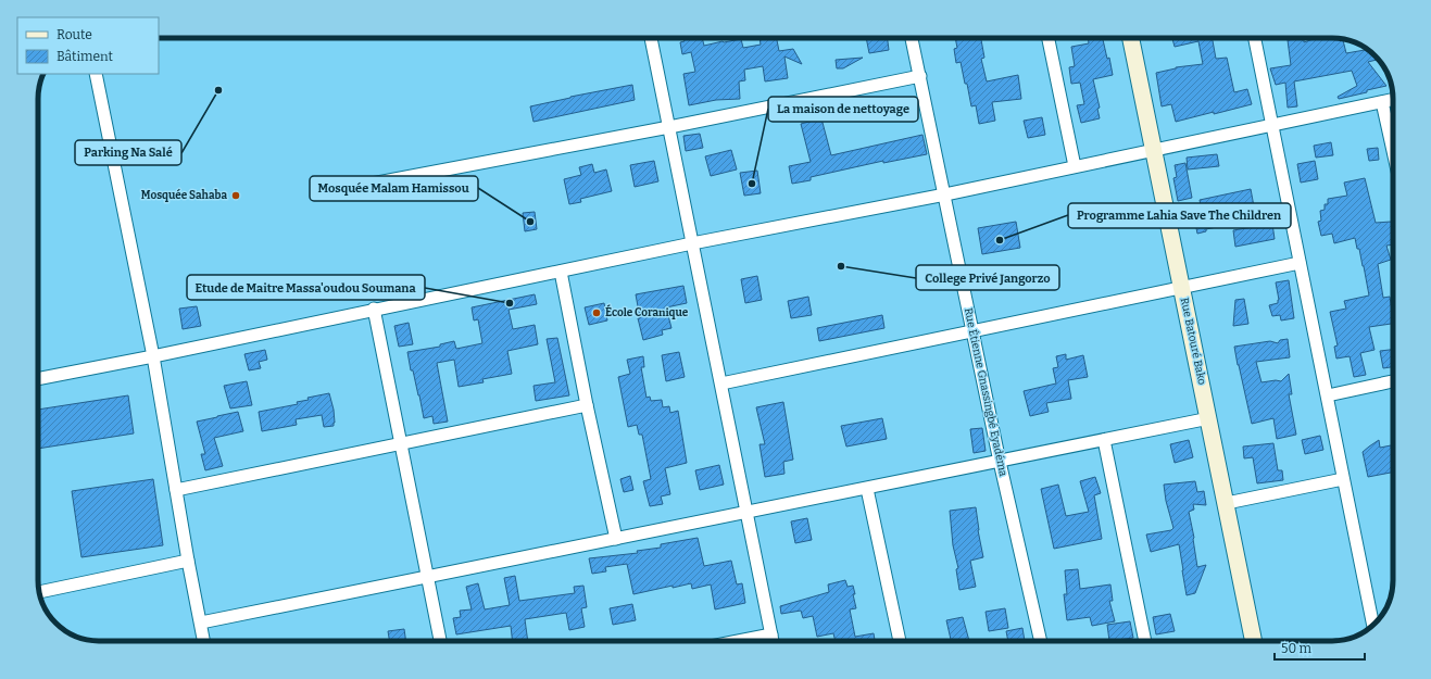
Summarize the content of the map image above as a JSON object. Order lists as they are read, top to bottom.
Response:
{
  "streets": {
    "main road": ["Rue Batouré Bako"],
    "street": ["Rue Étienne Gnassingbé Eyadéma"]
  },
  "places": [
    "Parking Na Salé",
    "La maison de nettoyage",
    "Mosquée Sahaba",
    "Mosquée Malam Hamissou",
    "Programme Lahia Save The Children",
    "College Privé Jangorzo",
    "Etude de Maitre Massa'oudou Soumana",
    "École Coranique"
  ],
  "legend": ["Route", "Bâtiment"],
  "scale_bar": "50 m"
}
